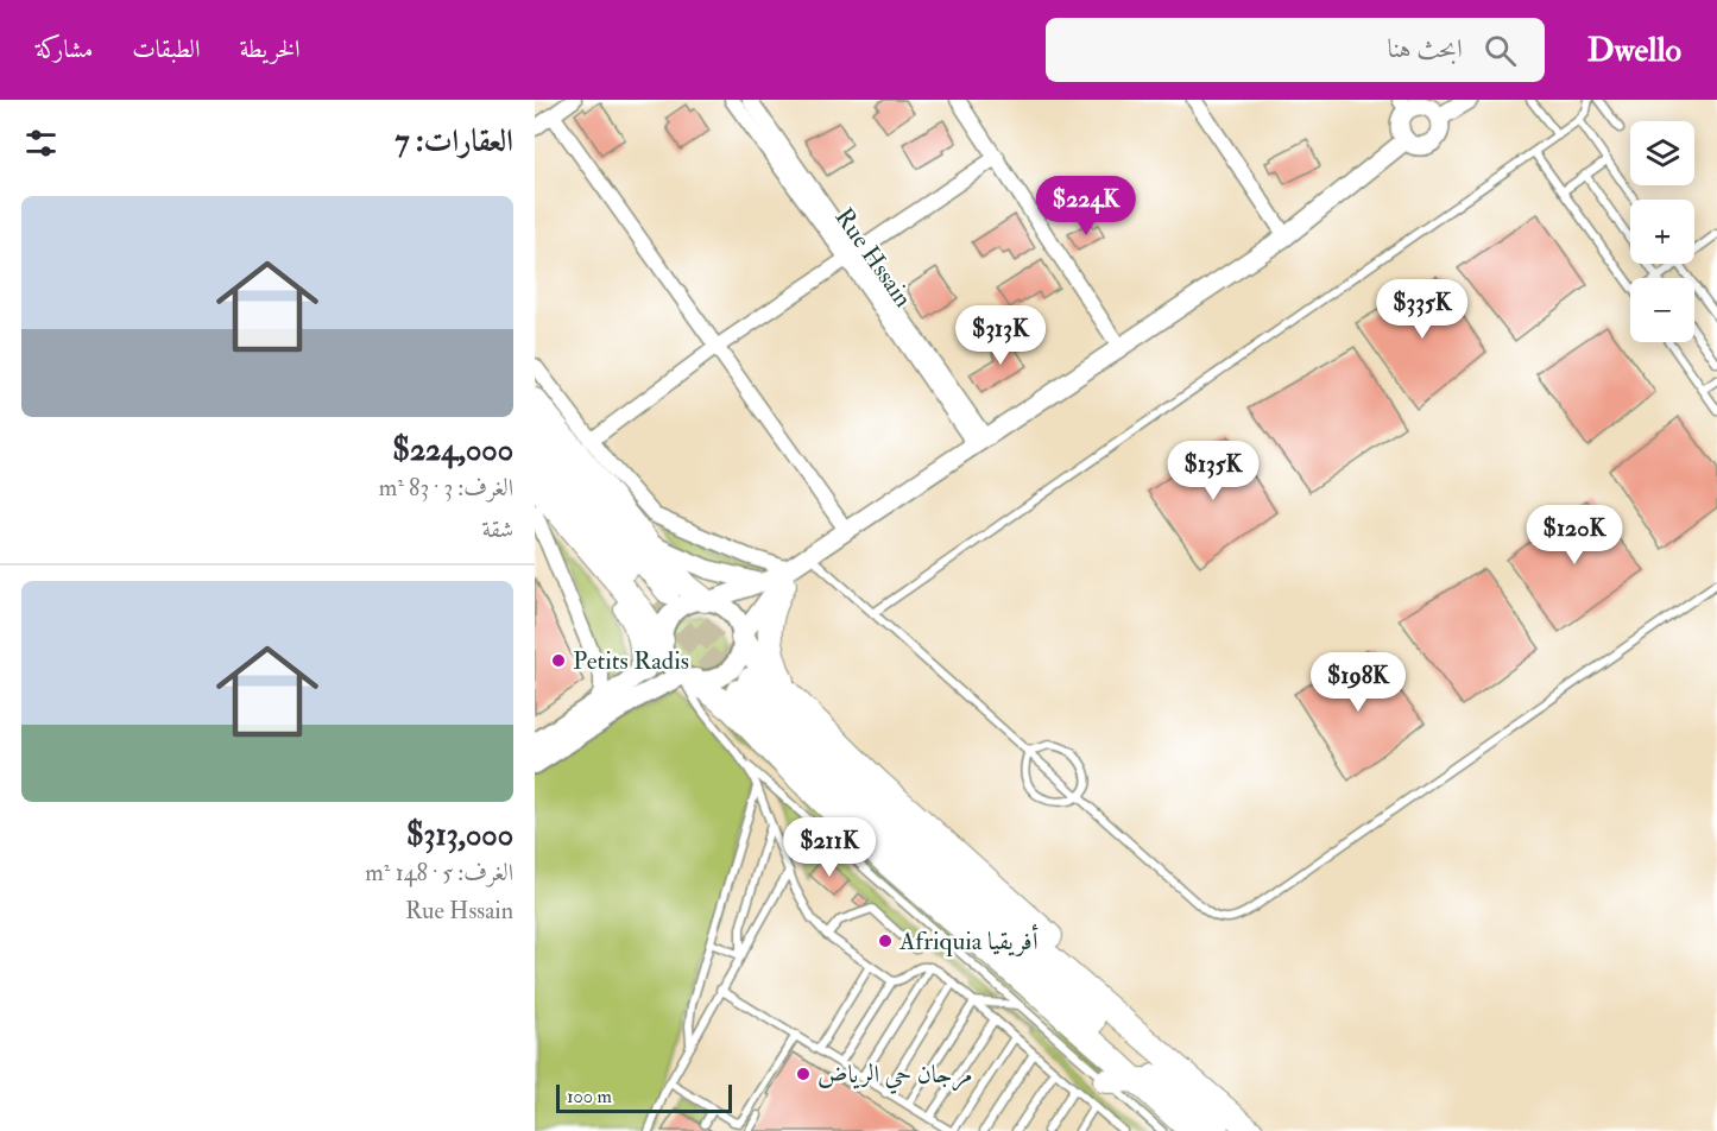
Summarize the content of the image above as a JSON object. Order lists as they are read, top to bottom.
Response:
{
  "streets": {
    "street": ["Rue Hssain"]
  },
  "places": ["Petits Radis", "Afriquia أفريقيا", "مرجان حي الرياض"],
  "scale_bar": "100 m",
  "page": {
    "header": "Dwello",
    "search": "ابحث هنا",
    "nav": ["الخريطة", "الطبقات", "مشاركة"],
    "heading": "العقارات: 7",
    "map_buttons": ["+", "−"],
    "price": [
      "$224K",
      "$335K",
      "$313K",
      "$135K",
      "$120K",
      "$198K",
      "$211K"
    ],
    "list": [
      {
        "name": "$224,000",
        "note": "الغرف: 3 · 83 m² · شقة"
      },
      {
        "name": "$313,000",
        "note": "الغرف: 5 · 148 m² · Rue Hssain"
      }
    ],
    "scale": "100 m"
  }
}
